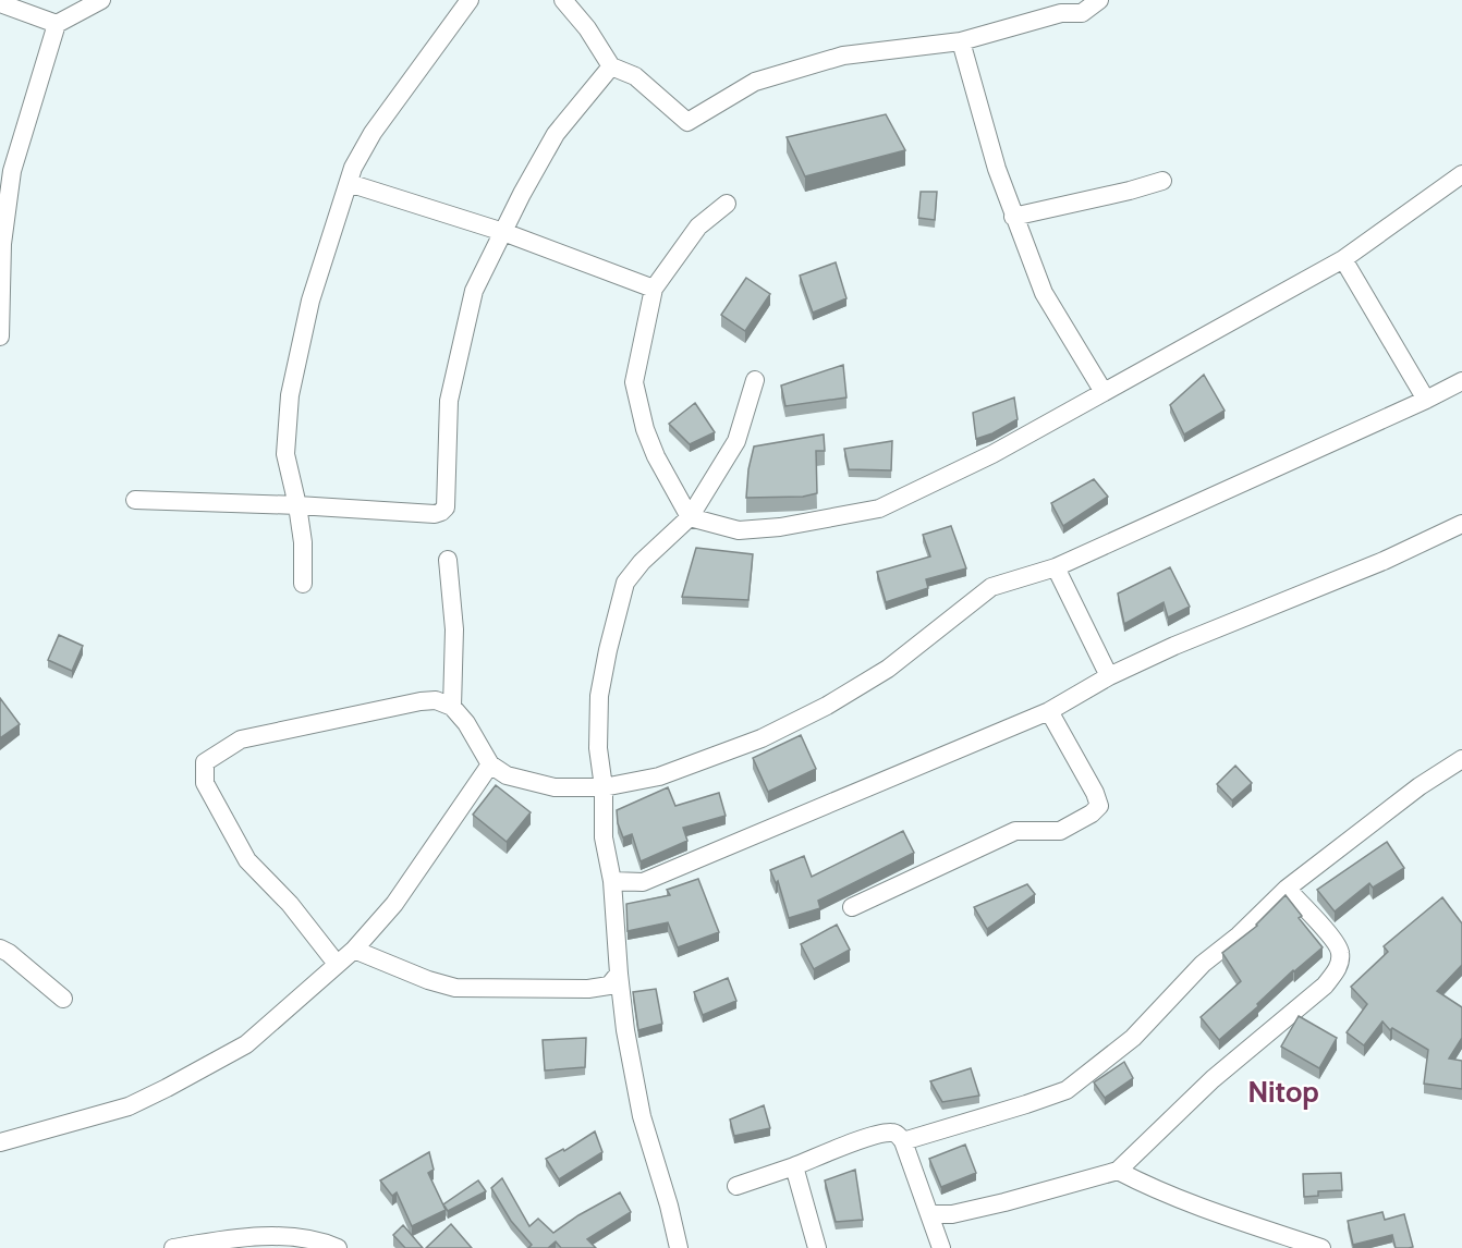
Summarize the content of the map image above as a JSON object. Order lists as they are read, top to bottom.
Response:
{
  "districts": ["Nitop"]
}
